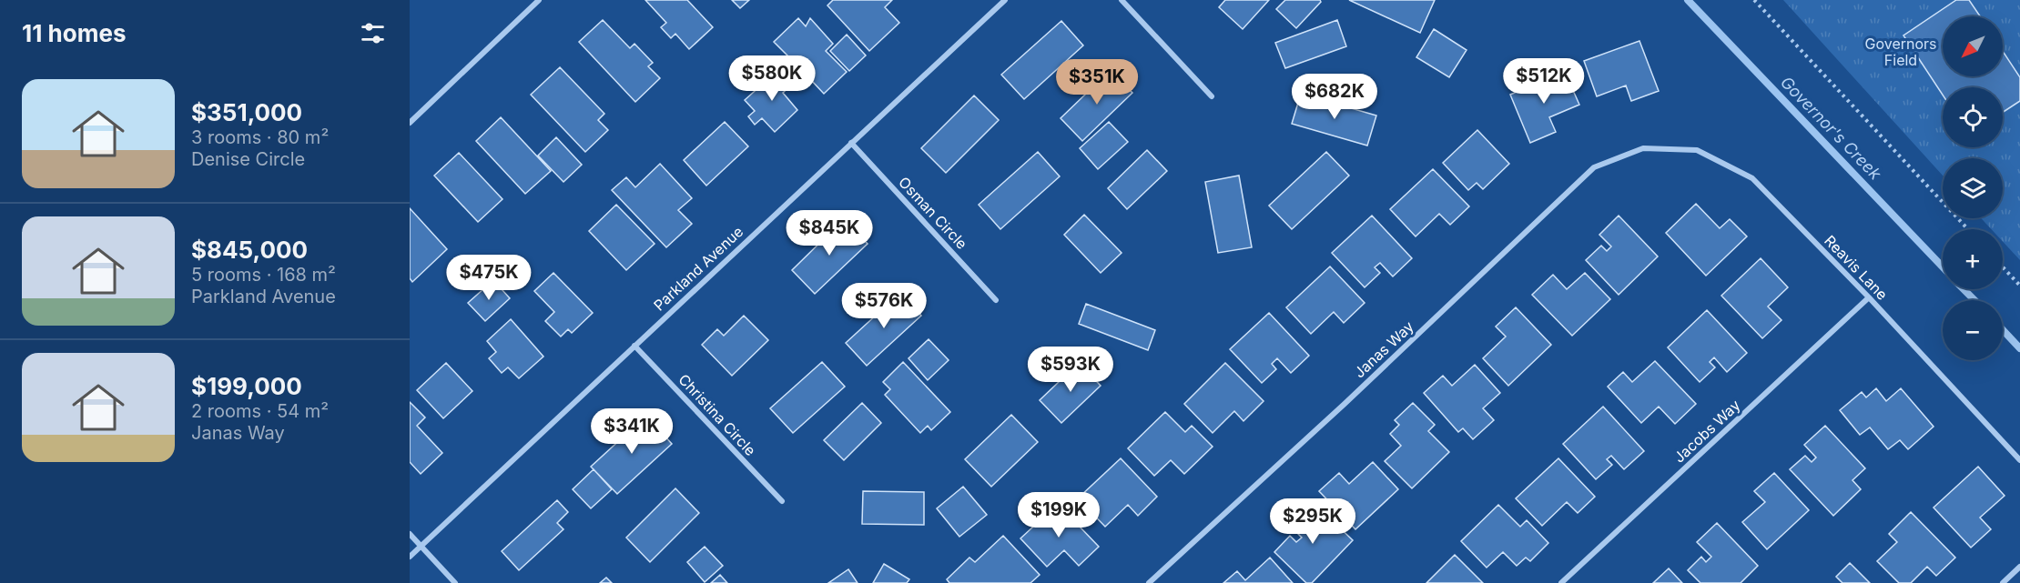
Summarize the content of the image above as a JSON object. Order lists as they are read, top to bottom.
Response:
{
  "streets": {
    "street": [
      "Osman Circle",
      "Reavis Lane",
      "Parkland Avenue",
      "Janas Way",
      "Christina Circle",
      "Jacobs Way"
    ]
  },
  "crossings": [
    ["Osman Circle", "Parkland Avenue"],
    ["Reavis Lane", "Janas Way"],
    ["Reavis Lane", "Jacobs Way"],
    ["Parkland Avenue", "Christina Circle"]
  ],
  "water": ["Governor's Creek"],
  "parks": ["Governors Field"],
  "north": "bottom left",
  "page": {
    "heading": "11 homes",
    "map_buttons": ["+", "−"],
    "price": [
      "$580K",
      "$512K",
      "$351K",
      "$682K",
      "$845K",
      "$475K",
      "$576K",
      "$593K",
      "$341K",
      "$199K",
      "$295K"
    ],
    "list": [
      {
        "name": "$351,000",
        "note": "3 rooms · 80 m² · Denise Circle"
      },
      {
        "name": "$845,000",
        "note": "5 rooms · 168 m² · Parkland Avenue"
      },
      {
        "name": "$199,000",
        "note": "2 rooms · 54 m² · Janas Way"
      }
    ]
  }
}
